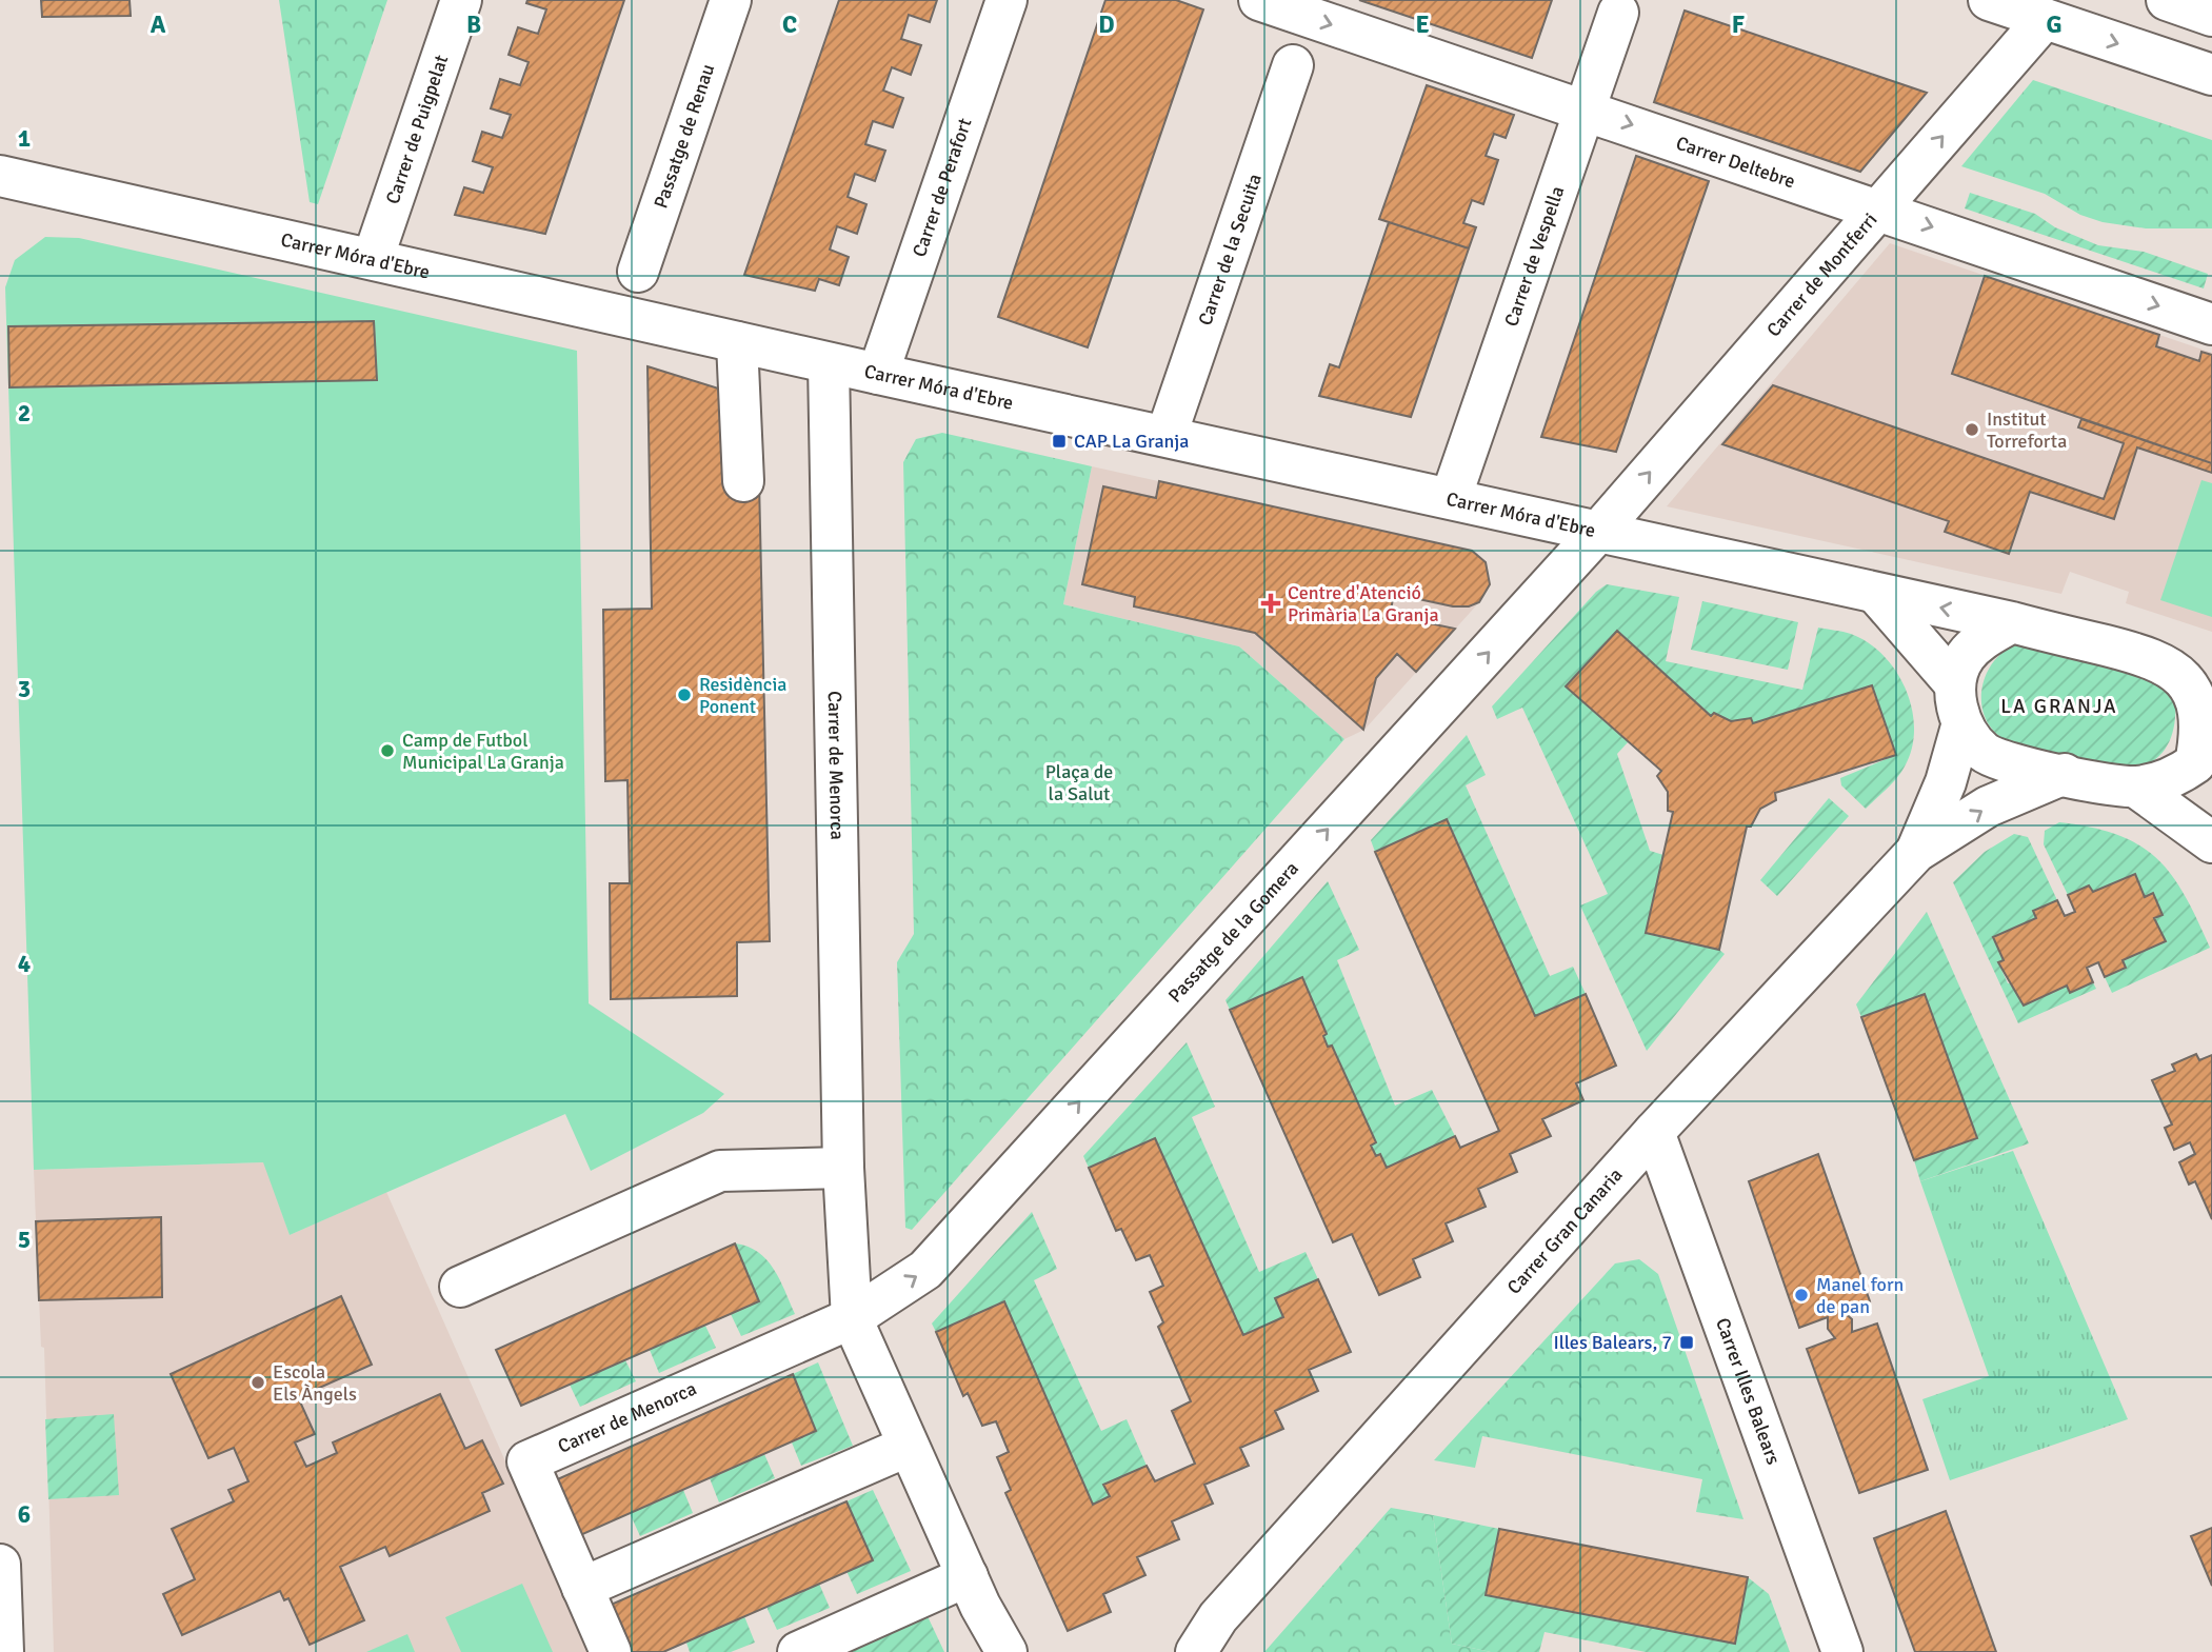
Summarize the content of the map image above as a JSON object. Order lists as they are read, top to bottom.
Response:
{
  "streets": {
    "main road": [
      "Carrer de Puigpelat",
      "Passatge de Renau",
      "Carrer Deltebre",
      "Carrer de Perafort",
      "Carrer de la Secuita",
      "Carrer de Vespella",
      "Carrer Móra d'Ebre",
      "Carrer de Montferri",
      "Carrer de Menorca",
      "Passatge de la Gomera",
      "Carrer Gran Canaria",
      "Carrer Illes Balears"
    ]
  },
  "crossings": [
    ["Carrer de Puigpelat", "Carrer Móra d'Ebre"],
    ["Carrer Deltebre", "Carrer de Vespella"],
    ["Carrer Deltebre", "Carrer de Montferri"],
    ["Carrer de Perafort", "Carrer Móra d'Ebre"],
    ["Carrer de la Secuita", "Carrer Móra d'Ebre"],
    ["Carrer de Vespella", "Carrer Móra d'Ebre"],
    ["Carrer Móra d'Ebre", "Carrer de Montferri"],
    ["Carrer Móra d'Ebre", "Carrer de Menorca"],
    ["Carrer Móra d'Ebre", "Passatge de la Gomera"],
    ["Carrer de Montferri", "Passatge de la Gomera"],
    ["Carrer de Menorca", "Passatge de la Gomera"],
    ["Carrer Gran Canaria", "Carrer Illes Balears"]
  ],
  "one_way": ["Carrer Deltebre", "Carrer de Montferri", "Passatge de la Gomera"],
  "districts": ["LA GRANJA"],
  "parks": ["Plaça de la Salut"],
  "places": {
    "other": [
      "Institut Torreforta",
      "Residència Ponent",
      "Camp de Futbol Municipal La Granja",
      "Manel forn de pan",
      "Escola Els Àngels"
    ],
    "transit": ["CAP La Granja", "Illes Balears, 7"],
    "health": ["Centre d'Atenció Primària La Granja"]
  },
  "grid": {
    "columns": [
      "A",
      "B",
      "C",
      "D",
      "E",
      "F",
      "G"
    ],
    "rows": [
      "1",
      "2",
      "3",
      "4",
      "5",
      "6"
    ]
  }
}
